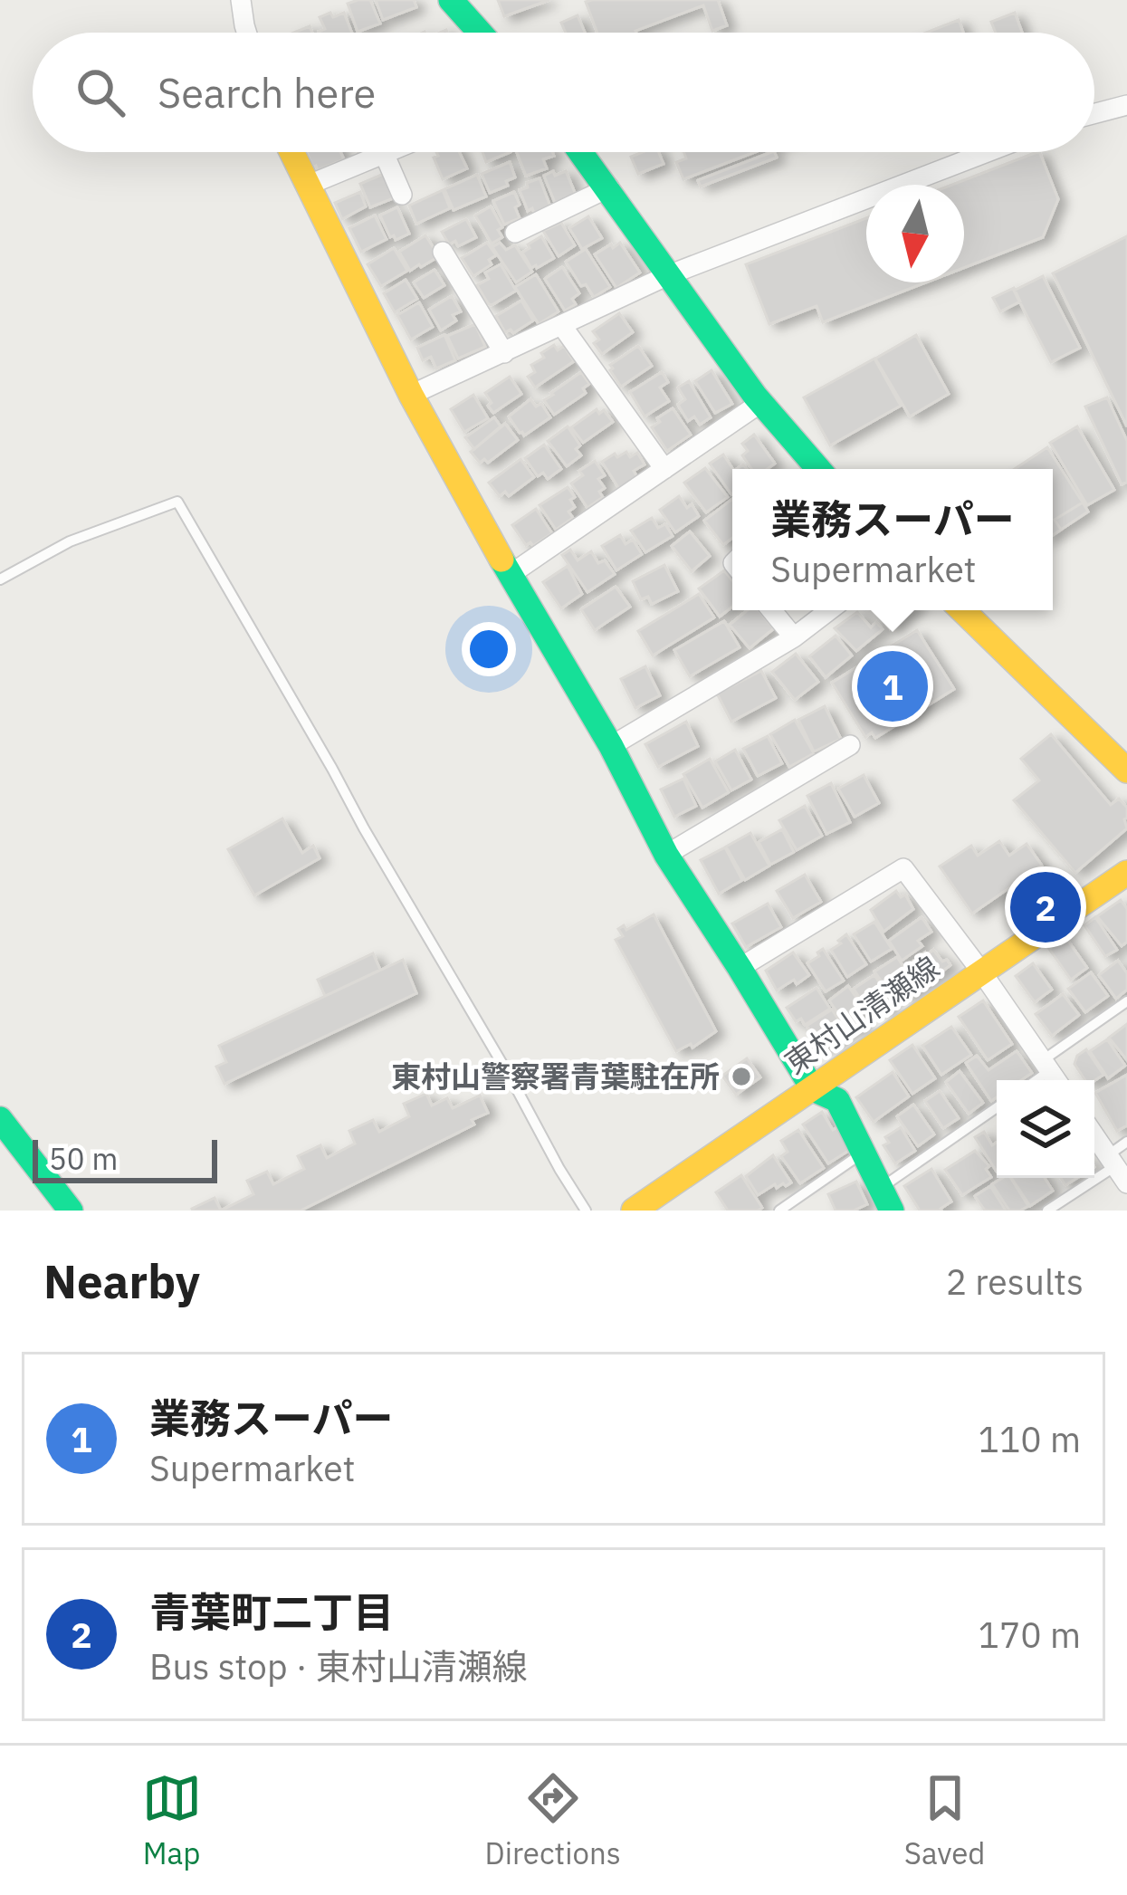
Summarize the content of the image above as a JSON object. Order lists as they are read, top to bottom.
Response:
{
  "streets": {
    "street": ["東村山清瀬線"]
  },
  "places": ["東村山警察署青葉駐在所"],
  "scale_bar": "50 m",
  "north": "bottom",
  "page": {
    "search": "Search here",
    "popup": ["業務スーパー", "Supermarket"],
    "pins": ["1", "2"],
    "scale": "50 m",
    "heading": ["Nearby", "2 results"],
    "list": [
      {
        "mark": "1",
        "name": "業務スーパー",
        "note": "Supermarket",
        "value": "110 m"
      },
      {
        "mark": "2",
        "name": "青葉町二丁目",
        "note": "Bus stop · 東村山清瀬線",
        "value": "170 m"
      }
    ],
    "nav": ["Map", "Directions", "Saved"]
  }
}
